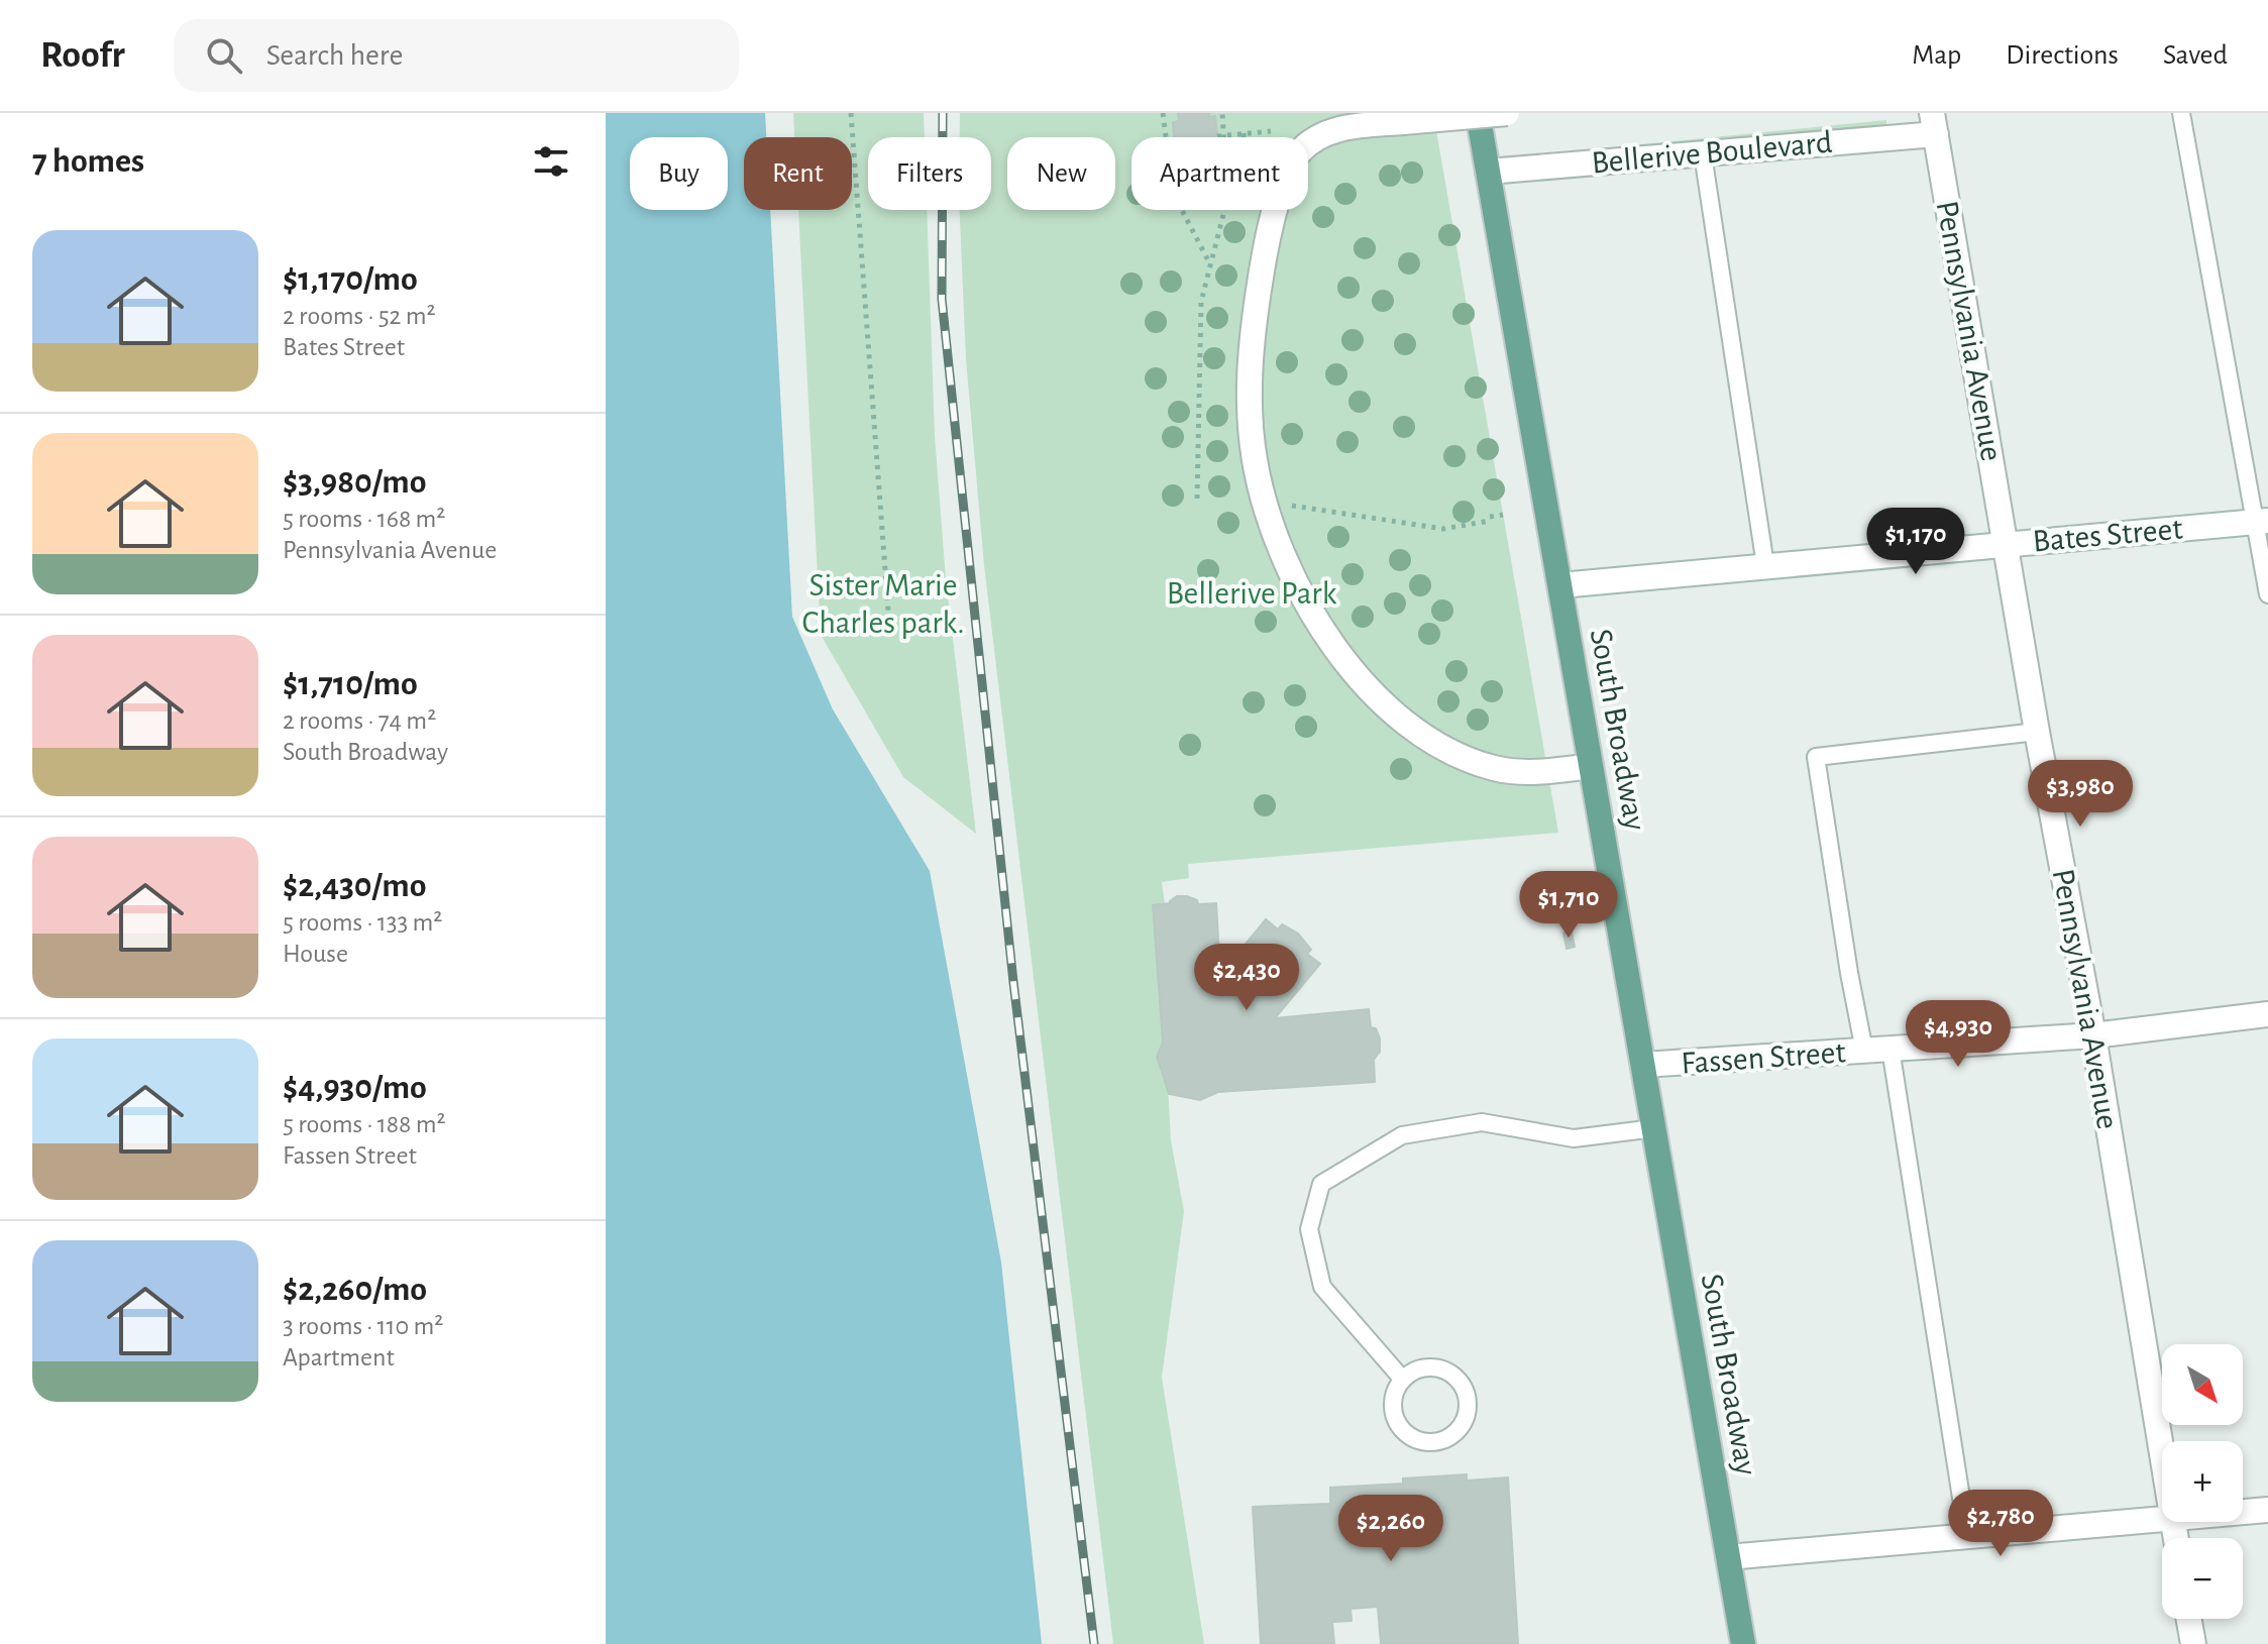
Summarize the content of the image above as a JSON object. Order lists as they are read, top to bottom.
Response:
{
  "streets": {
    "main road": ["South Broadway"],
    "street": [
      "Bellerive Boulevard",
      "Pennsylvania Avenue",
      "Bates Street",
      "Fassen Street"
    ]
  },
  "crossings": [
    ["Bellerive Boulevard", "Pennsylvania Avenue"],
    ["Bellerive Boulevard", "South Broadway"],
    ["Pennsylvania Avenue", "Bates Street"],
    ["Pennsylvania Avenue", "Fassen Street"],
    ["Bates Street", "South Broadway"],
    ["South Broadway", "Fassen Street"]
  ],
  "parks": ["Sister Marie Charles park.", "Bellerive Park"],
  "north": "bottom right",
  "page": {
    "header": "Roofr",
    "search": "Search here",
    "nav": ["Map", "Directions", "Saved"],
    "heading": "7 homes",
    "chip": [
      "Buy",
      "Rent",
      "Filters",
      "New",
      "Apartment"
    ],
    "list": [
      {
        "name": "$1,170/mo",
        "note": "2 rooms · 52 m² · Bates Street"
      },
      {
        "name": "$3,980/mo",
        "note": "5 rooms · 168 m² · Pennsylvania Avenue"
      },
      {
        "name": "$1,710/mo",
        "note": "2 rooms · 74 m² · South Broadway"
      },
      {
        "name": "$2,430/mo",
        "note": "5 rooms · 133 m² · House"
      },
      {
        "name": "$4,930/mo",
        "note": "5 rooms · 188 m² · Fassen Street"
      },
      {
        "name": "$2,260/mo",
        "note": "3 rooms · 110 m² · Apartment"
      }
    ],
    "price": [
      "$1,170",
      "$3,980",
      "$1,710",
      "$2,430",
      "$4,930",
      "$2,780",
      "$2,260"
    ],
    "map_buttons": ["+", "−"]
  }
}
